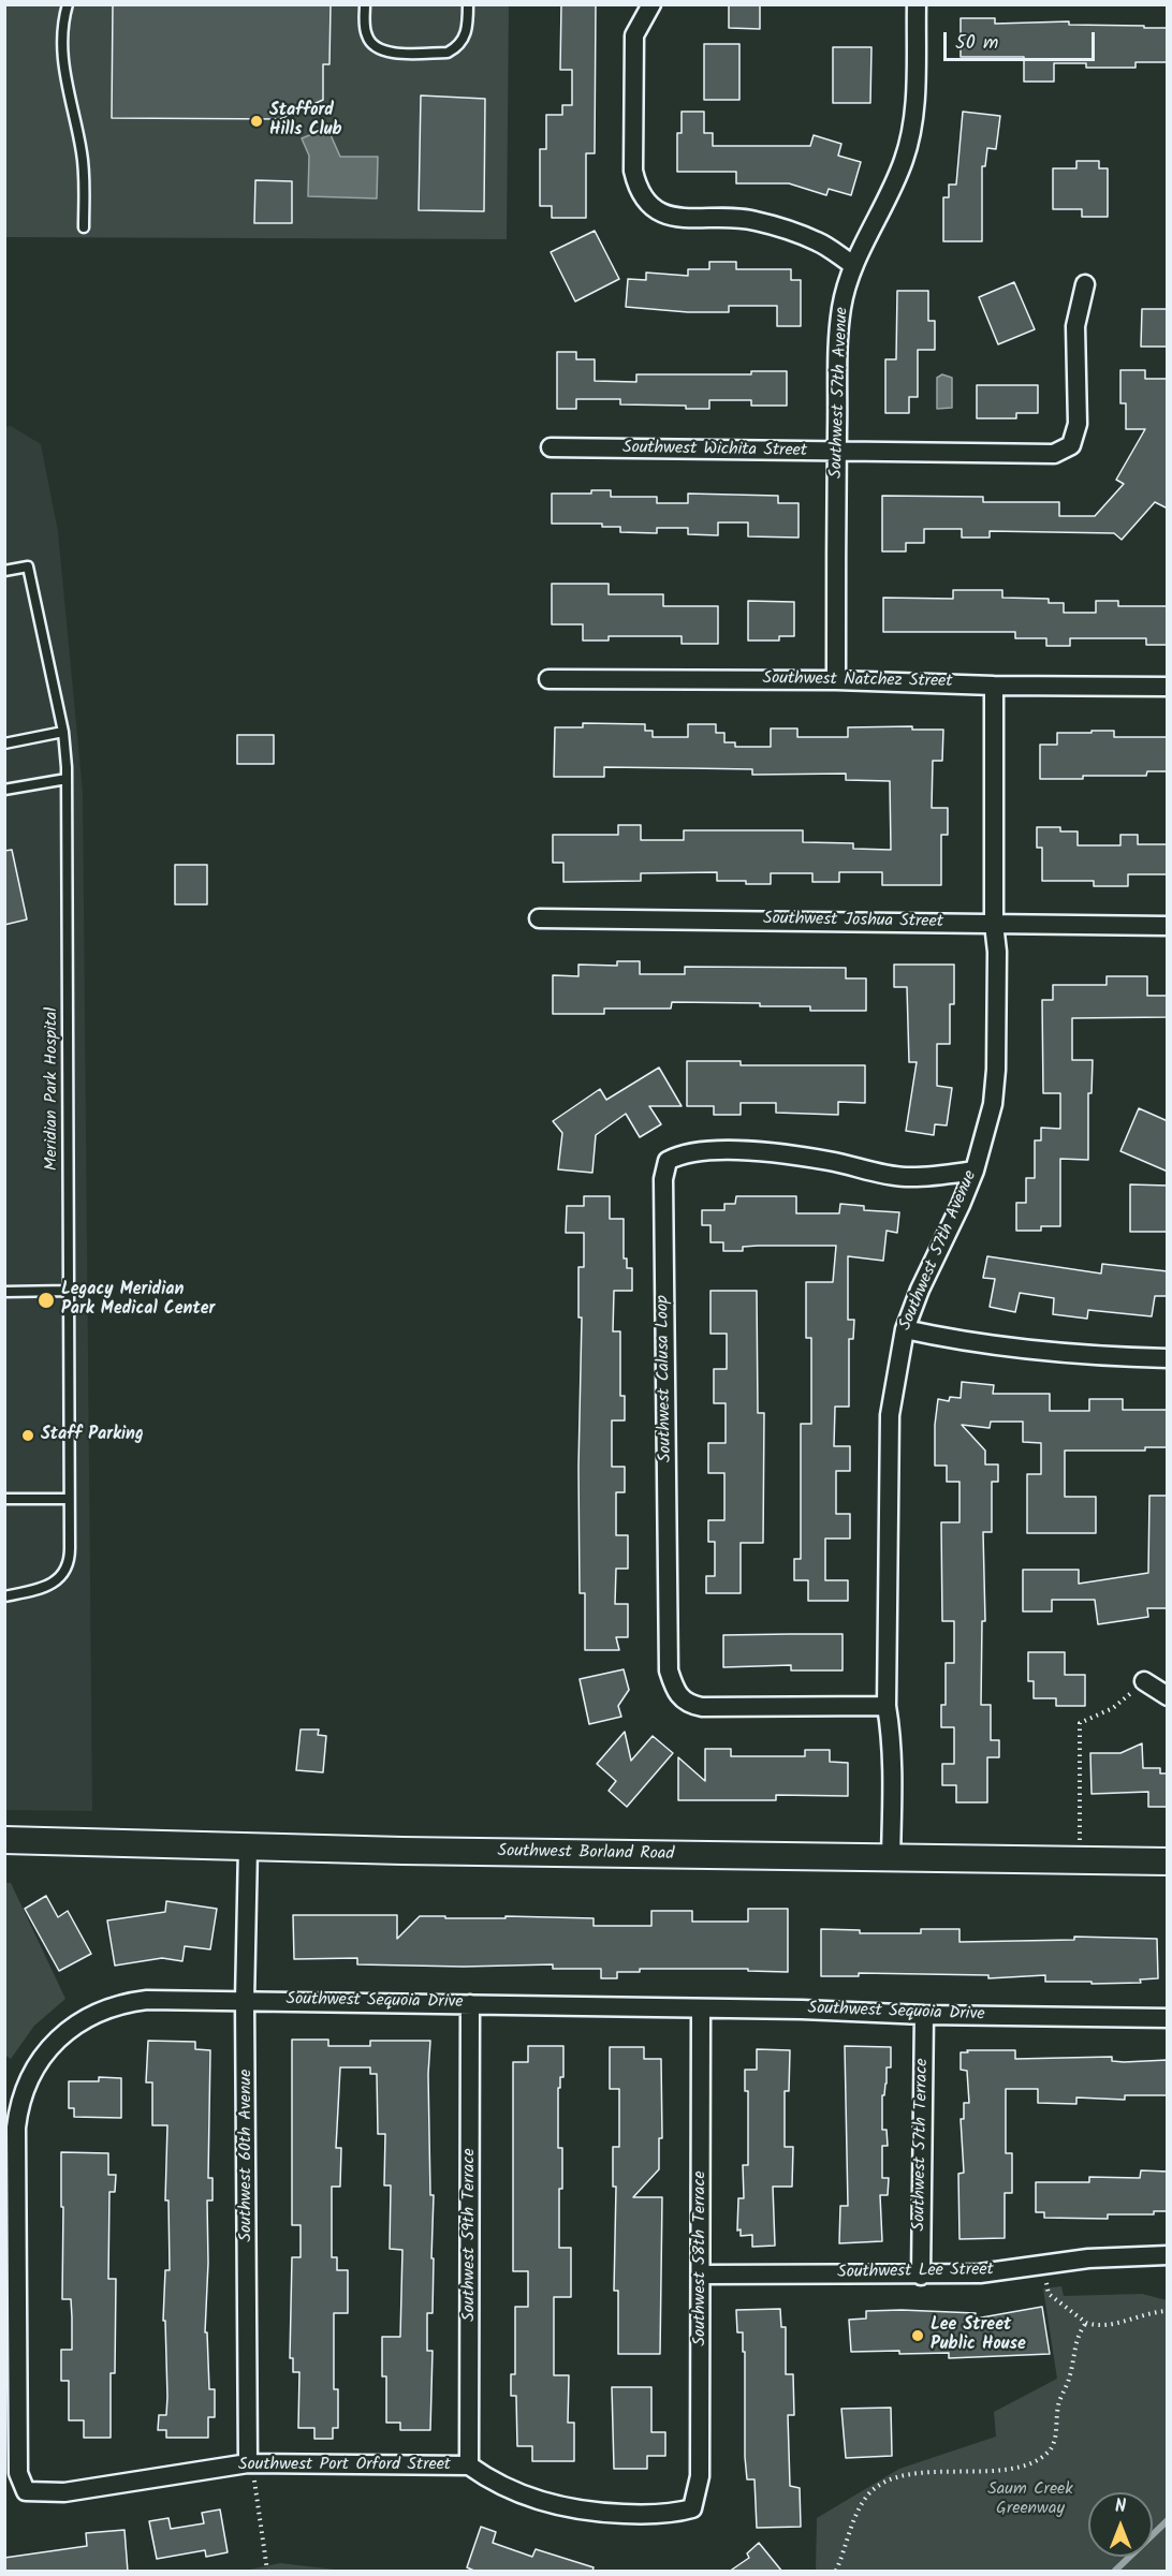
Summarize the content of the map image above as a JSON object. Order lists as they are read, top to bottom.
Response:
{
  "streets": {
    "main road": ["Southwest Borland Road"],
    "street": [
      "Southwest 57th Avenue",
      "Southwest Wichita Street",
      "Southwest Natchez Street",
      "Southwest Joshua Street",
      "Southwest Calusa Loop",
      "Southwest Sequoia Drive",
      "Southwest 57th Terrace",
      "Southwest 60th Avenue",
      "Southwest 59th Terrace",
      "Southwest 58th Terrace",
      "Southwest Lee Street",
      "Southwest Port Orford Street"
    ],
    "lane": ["Meridian Park Hospital"]
  },
  "crossings": [
    ["Southwest 57th Avenue", "Southwest Wichita Street"],
    ["Southwest 57th Avenue", "Southwest Natchez Street"],
    ["Southwest 57th Avenue", "Southwest Joshua Street"],
    ["Southwest 57th Avenue", "Southwest Calusa Loop"],
    ["Southwest 57th Avenue", "Southwest Borland Road"],
    ["Southwest Borland Road", "Southwest 60th Avenue"],
    ["Southwest Sequoia Drive", "Southwest 57th Terrace"],
    ["Southwest Sequoia Drive", "Southwest 60th Avenue"],
    ["Southwest Sequoia Drive", "Southwest 59th Terrace"],
    ["Southwest Sequoia Drive", "Southwest 58th Terrace"],
    ["Southwest Sequoia Drive", "Southwest Port Orford Street"],
    ["Southwest 57th Terrace", "Southwest Lee Street"],
    ["Southwest 60th Avenue", "Southwest Port Orford Street"],
    ["Southwest 59th Terrace", "Southwest Port Orford Street"],
    ["Southwest 58th Terrace", "Southwest Lee Street"],
    ["Southwest 58th Terrace", "Southwest Port Orford Street"]
  ],
  "parks": ["Saum Creek Greenway"],
  "places": [
    "Stafford Hills Club",
    "Legacy Meridian Park Medical Center",
    "Staff Parking",
    "Lee Street Public House"
  ],
  "scale_bar": "50 m",
  "north": "top"
}
